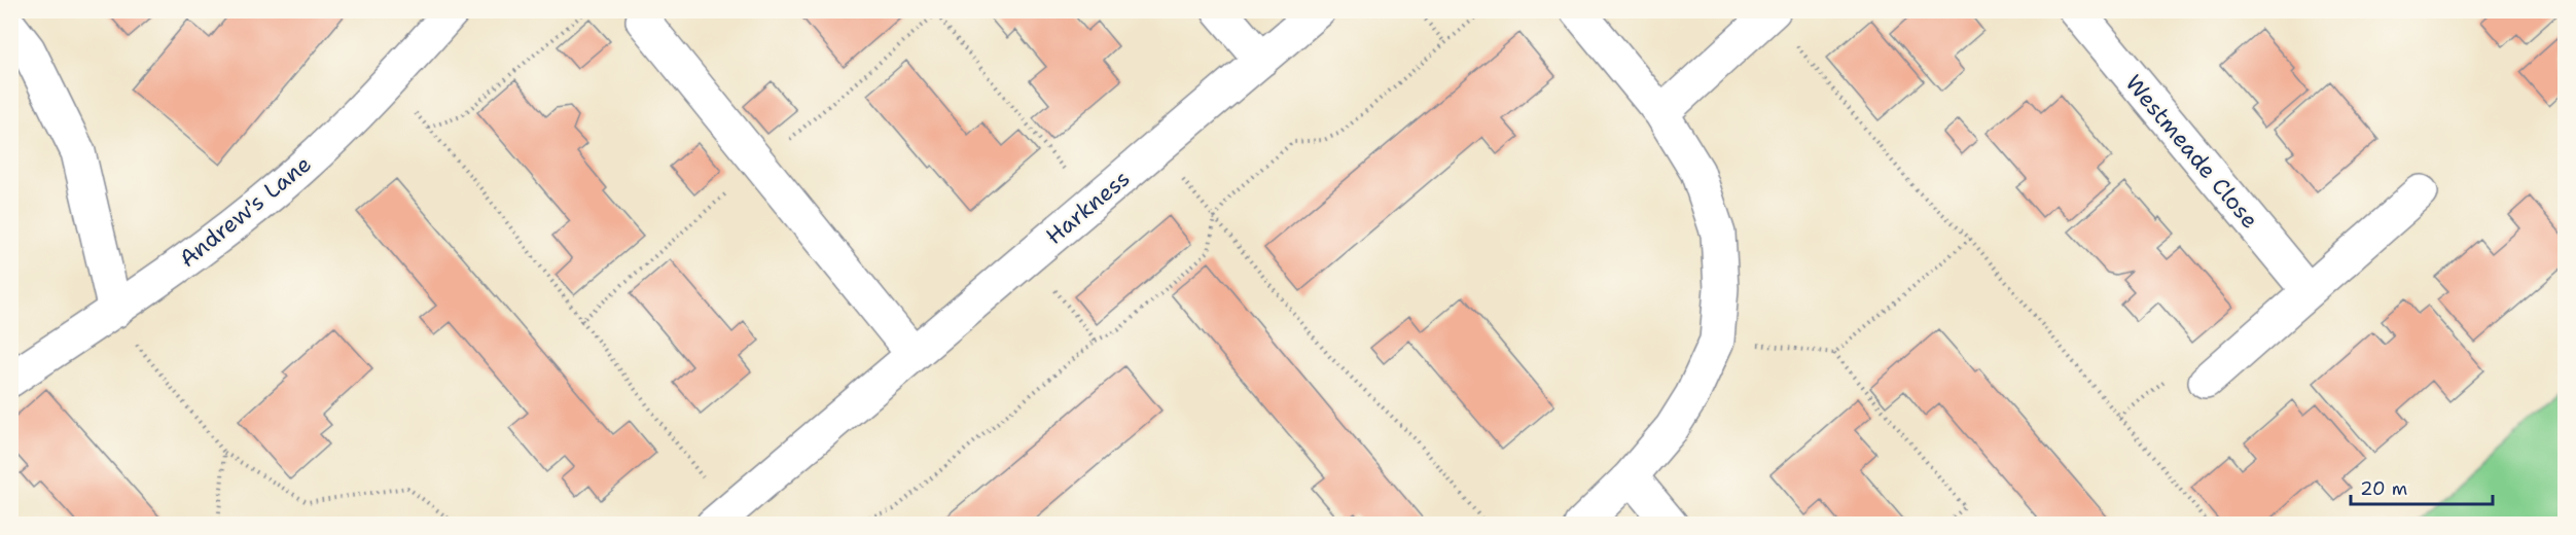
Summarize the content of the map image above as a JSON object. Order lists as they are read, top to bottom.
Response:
{
  "streets": {
    "street": ["Westmeade Close", "Harkness", "Andrew's Lane"]
  },
  "scale_bar": "20 m"
}
